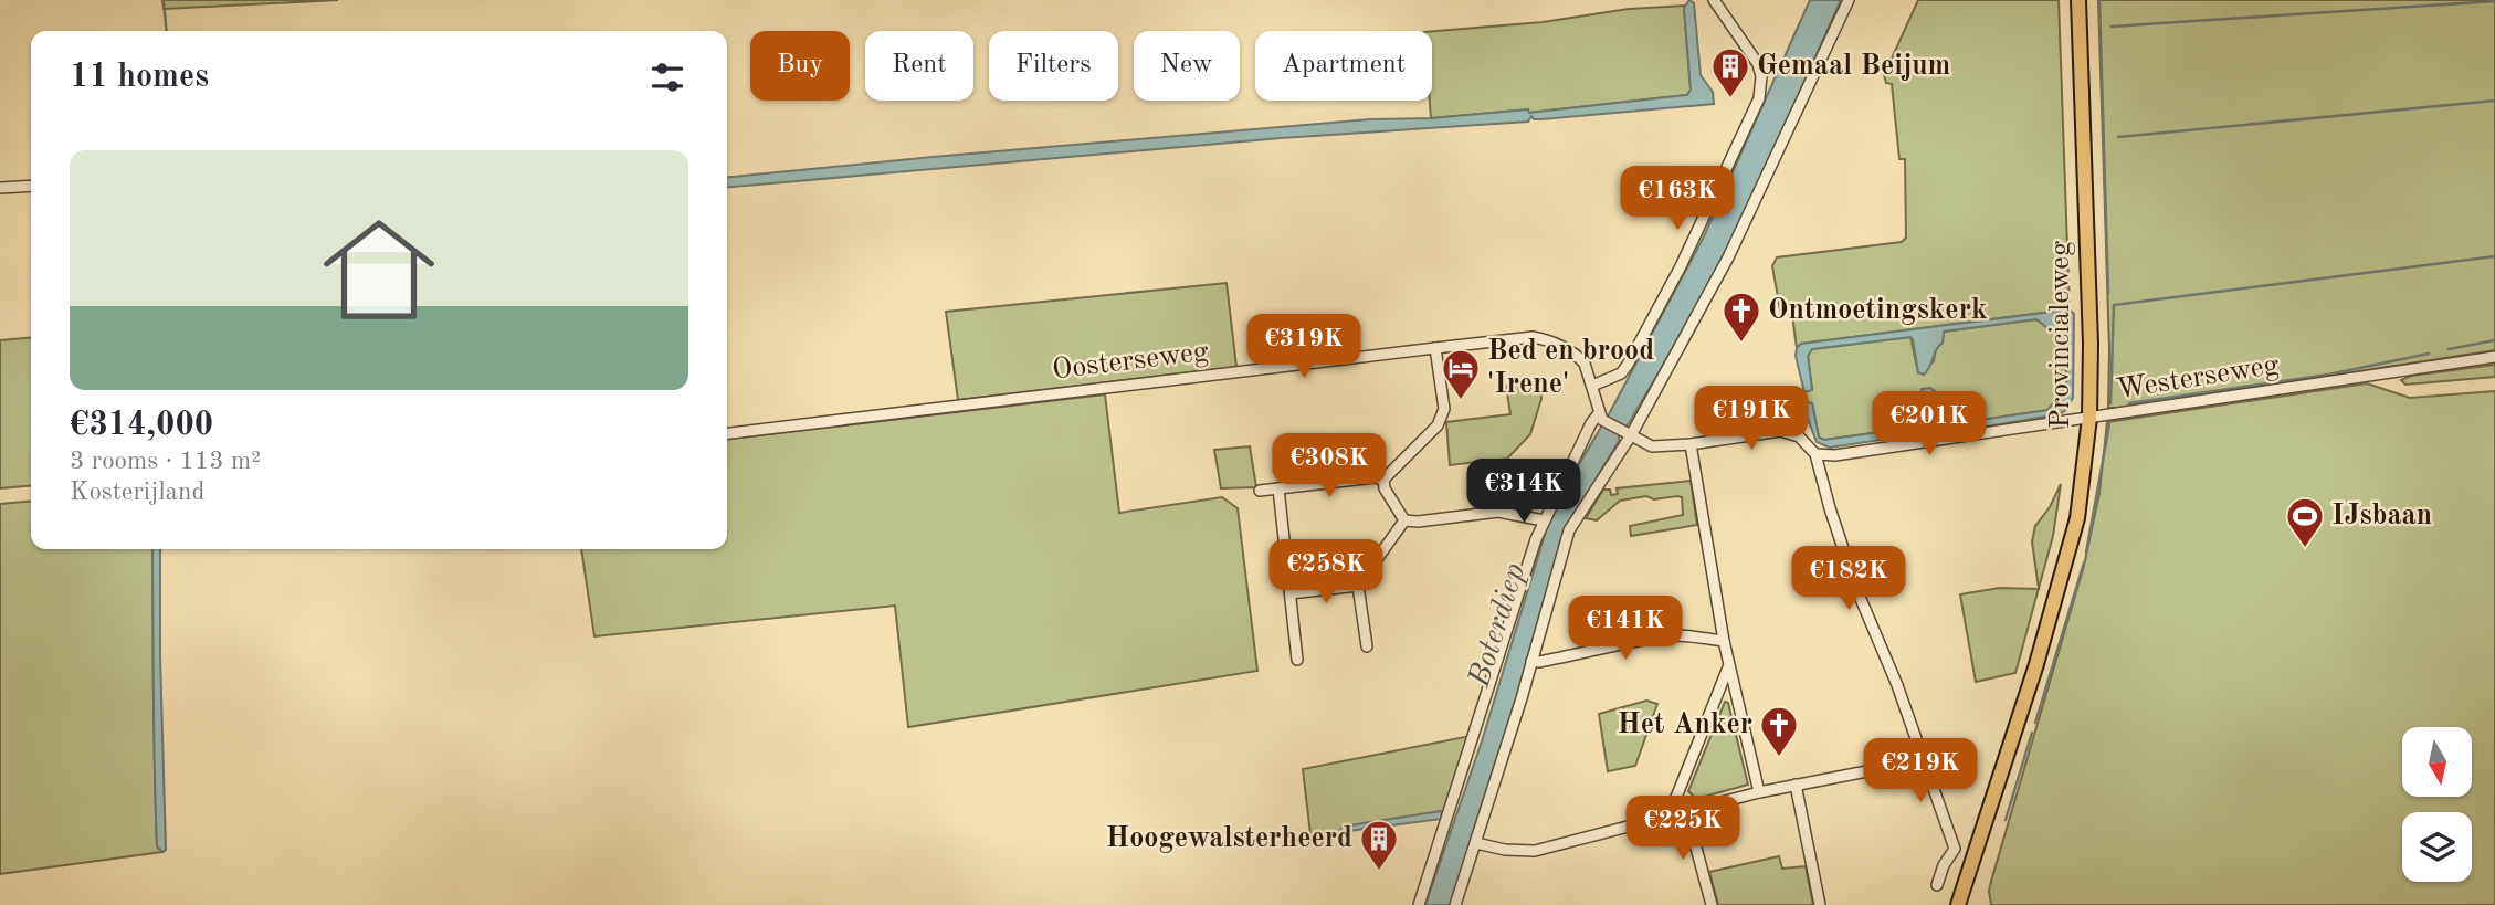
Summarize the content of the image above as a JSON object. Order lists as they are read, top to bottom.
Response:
{
  "streets": {
    "main road": ["Provincialeweg"],
    "street": ["Oosterseweg", "Westerseweg"]
  },
  "crossings": [
    ["Provincialeweg", "Westerseweg"]
  ],
  "water": ["Boterdiep"],
  "places": {
    "building": ["Gemaal Beijum", "Hoogewalsterheerd"],
    "church": ["Ontmoetingskerk", "Het Anker"],
    "hotel": ["Bed en brood 'Irene'"],
    "sports": ["IJsbaan"]
  },
  "north": "bottom",
  "page": {
    "chip": [
      "Buy",
      "Rent",
      "Filters",
      "New",
      "Apartment"
    ],
    "heading": "11 homes",
    "list": [
      {
        "name": "€314,000",
        "note": "3 rooms · 113 m² · Kosterijland"
      }
    ],
    "price": [
      "€163K",
      "€319K",
      "€191K",
      "€201K",
      "€308K",
      "€314K",
      "€258K",
      "€182K",
      "€141K",
      "€219K",
      "€225K"
    ]
  }
}
